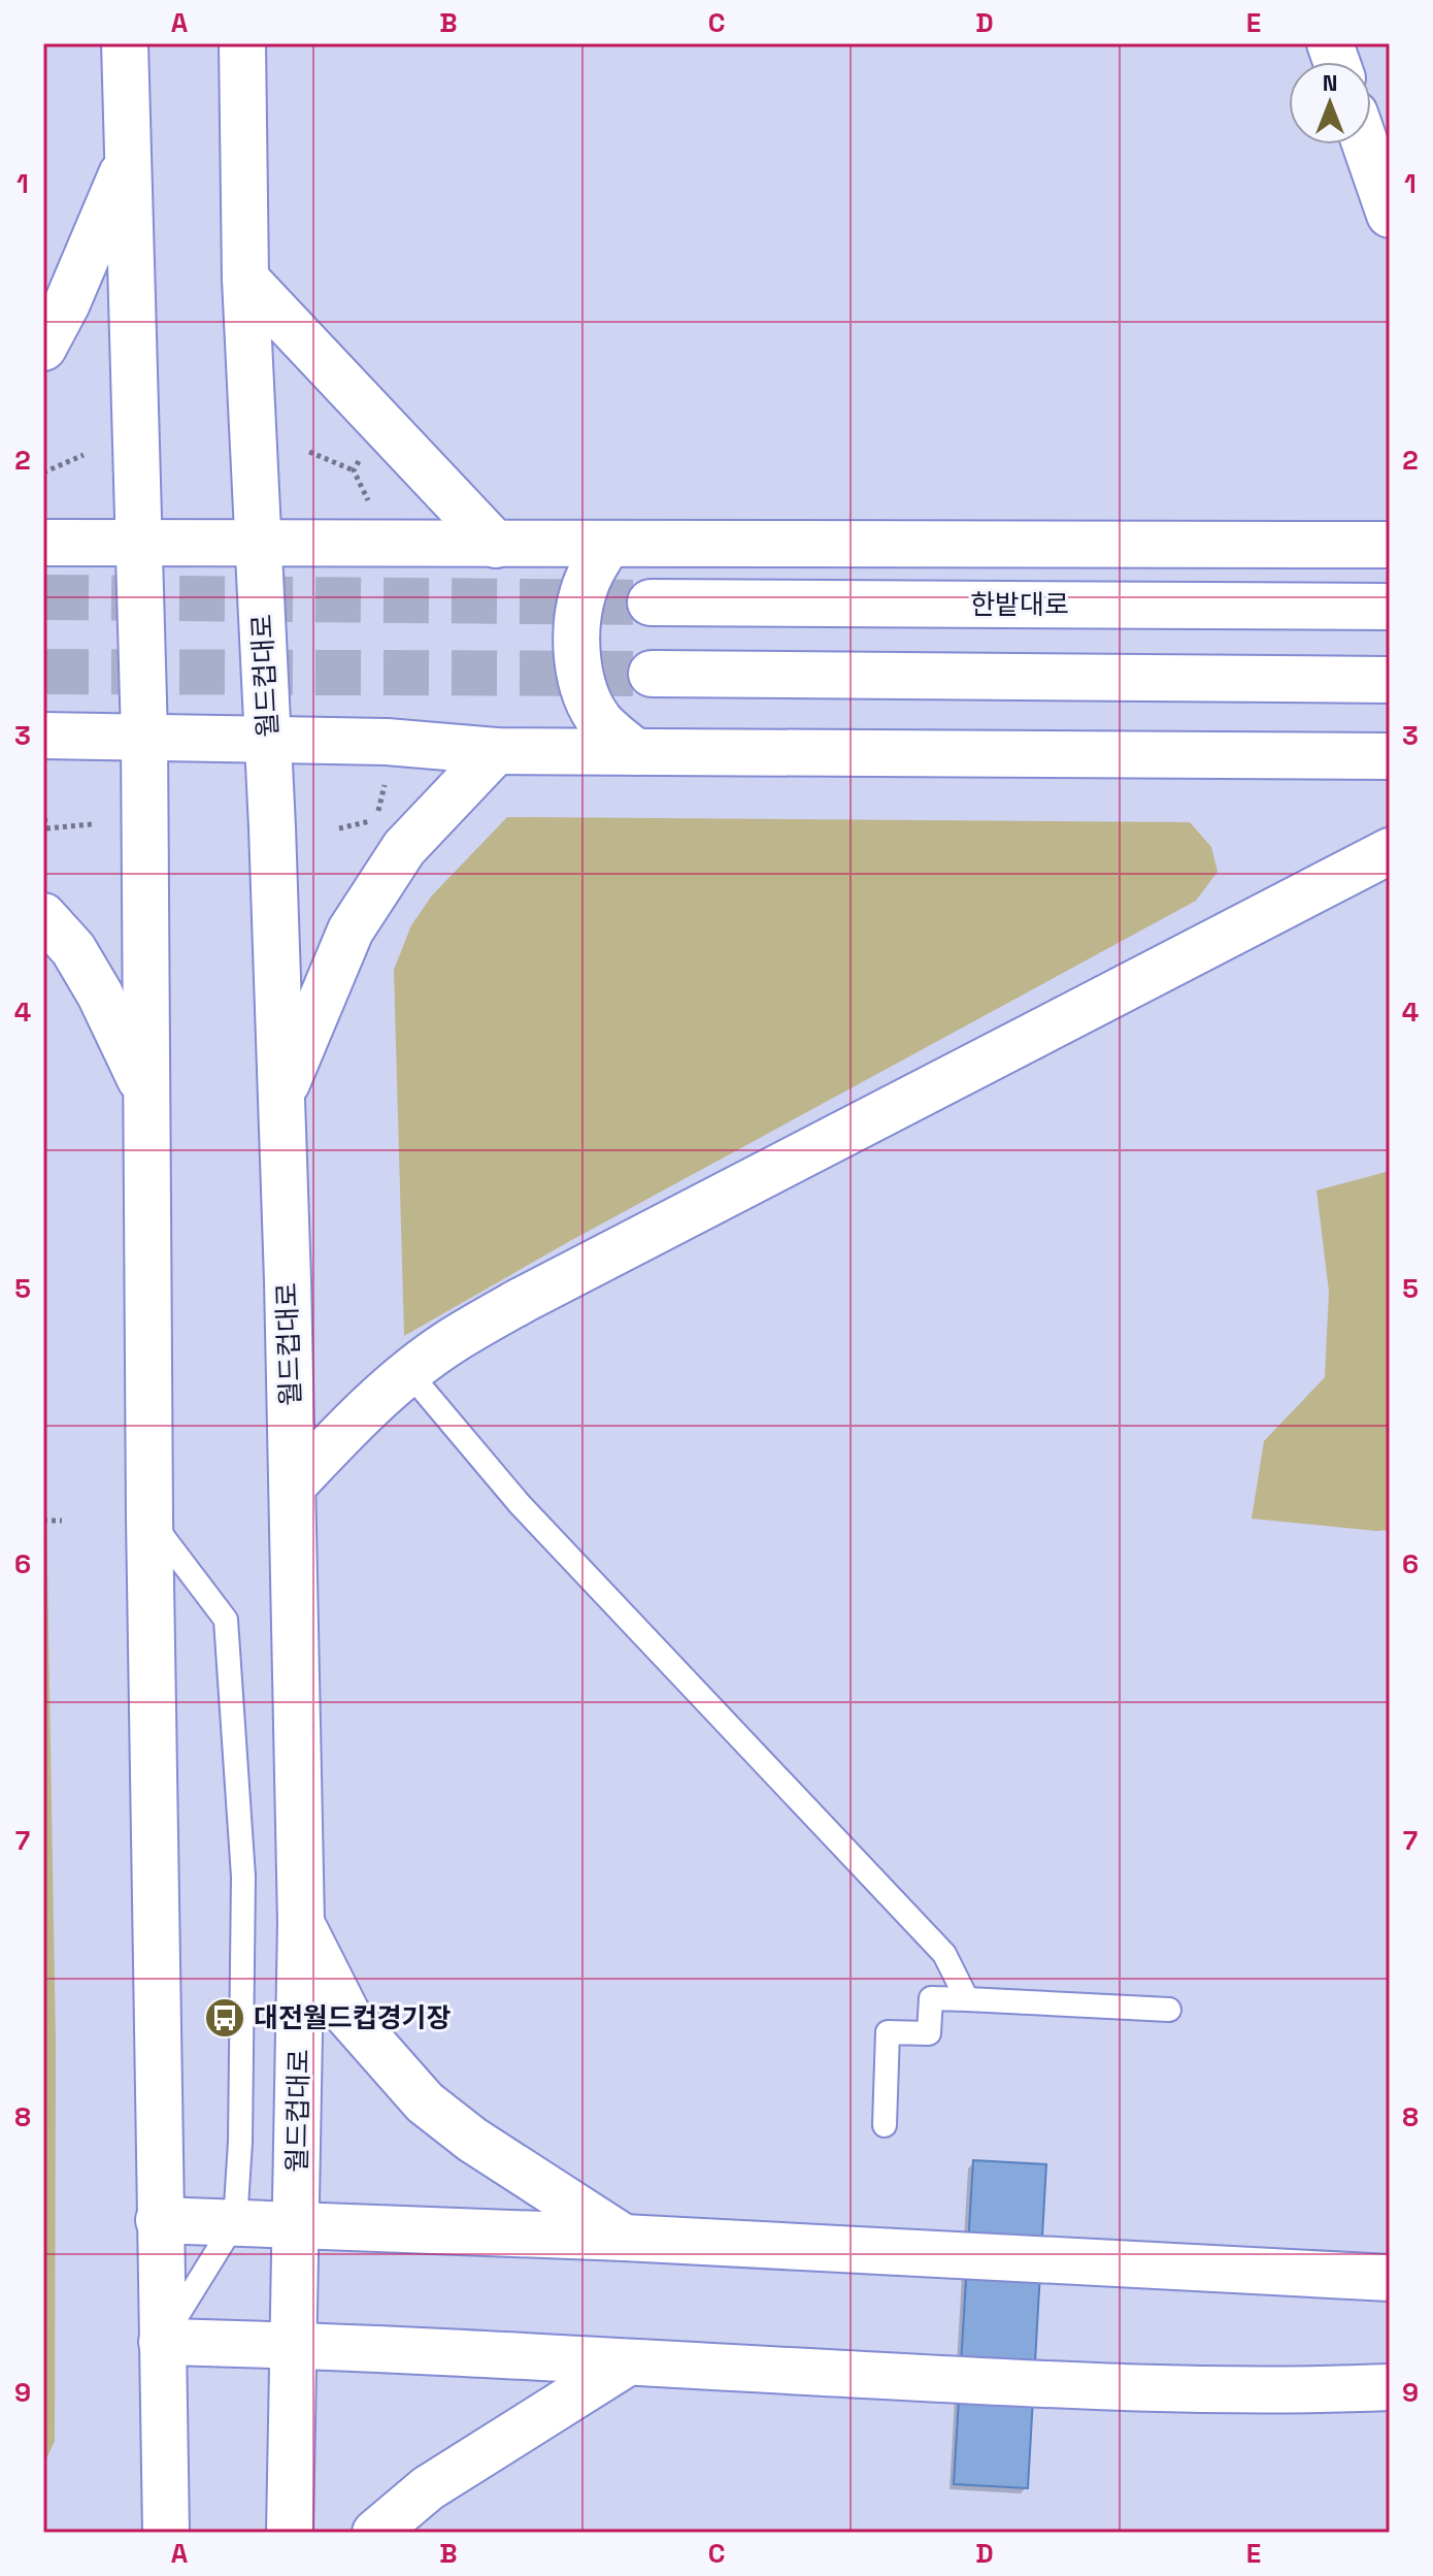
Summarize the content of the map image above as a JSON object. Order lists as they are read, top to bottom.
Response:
{
  "streets": {
    "main road": ["한밭대로", "월드컵대로"]
  },
  "places": {
    "bus stop": ["대전월드컵경기장"]
  },
  "north": "top",
  "grid": {
    "columns": [
      "A",
      "B",
      "C",
      "D",
      "E"
    ],
    "rows": [
      "1",
      "2",
      "3",
      "4",
      "5",
      "6",
      "7",
      "8",
      "9"
    ]
  }
}
